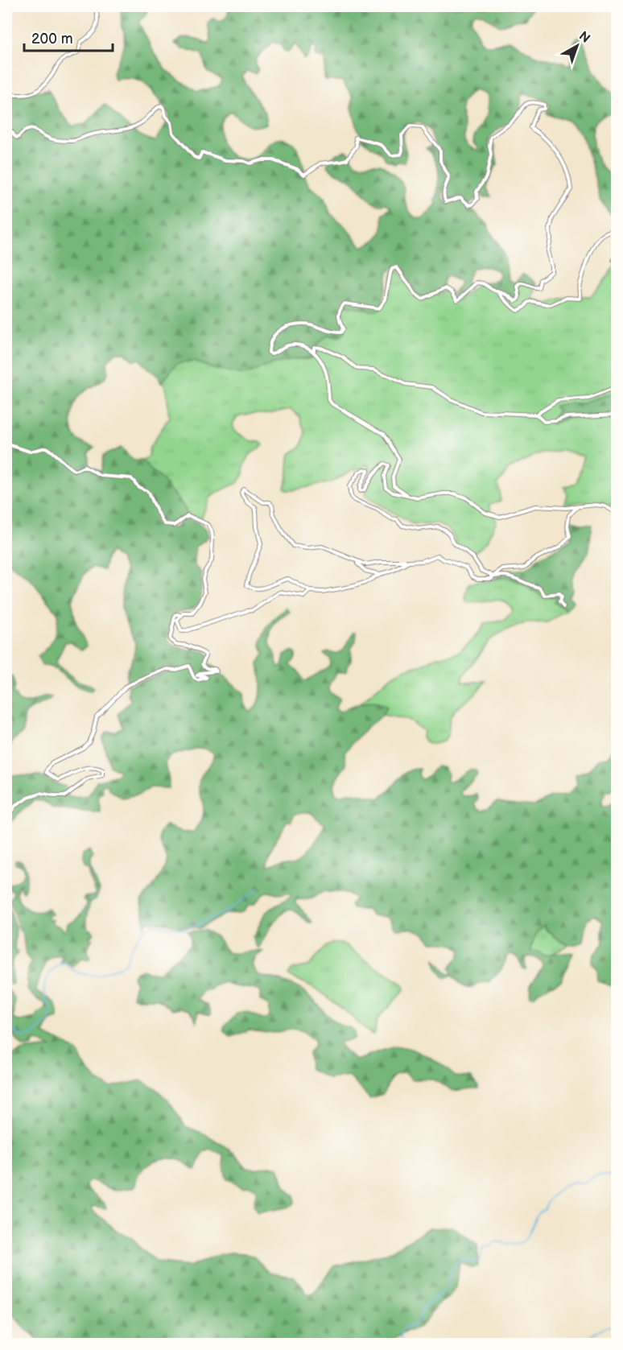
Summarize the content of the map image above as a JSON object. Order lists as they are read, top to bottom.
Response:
{
  "scale_bar": "200 m",
  "north": "top right"
}
